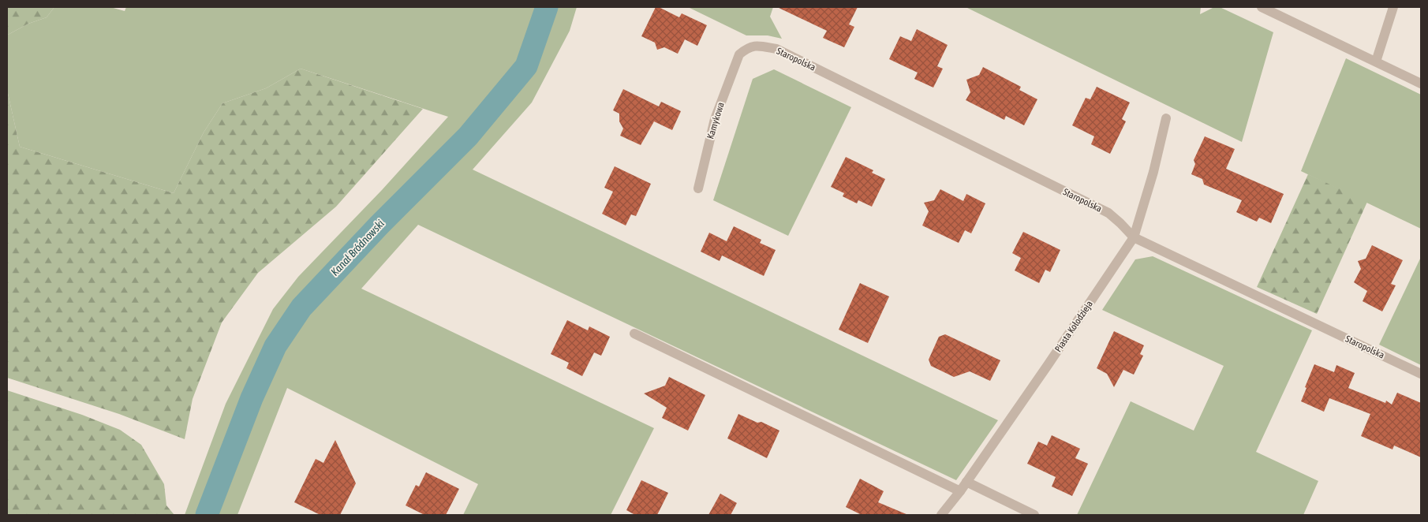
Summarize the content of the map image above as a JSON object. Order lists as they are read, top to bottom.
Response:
{
  "streets": {
    "street": ["Staropolska", "Kamykowa", "Piasta Kołodzieja"]
  },
  "crossings": [
    ["Staropolska", "Kamykowa"],
    ["Staropolska", "Piasta Kołodzieja"]
  ],
  "water": ["Kanał Bródnowski"]
}
